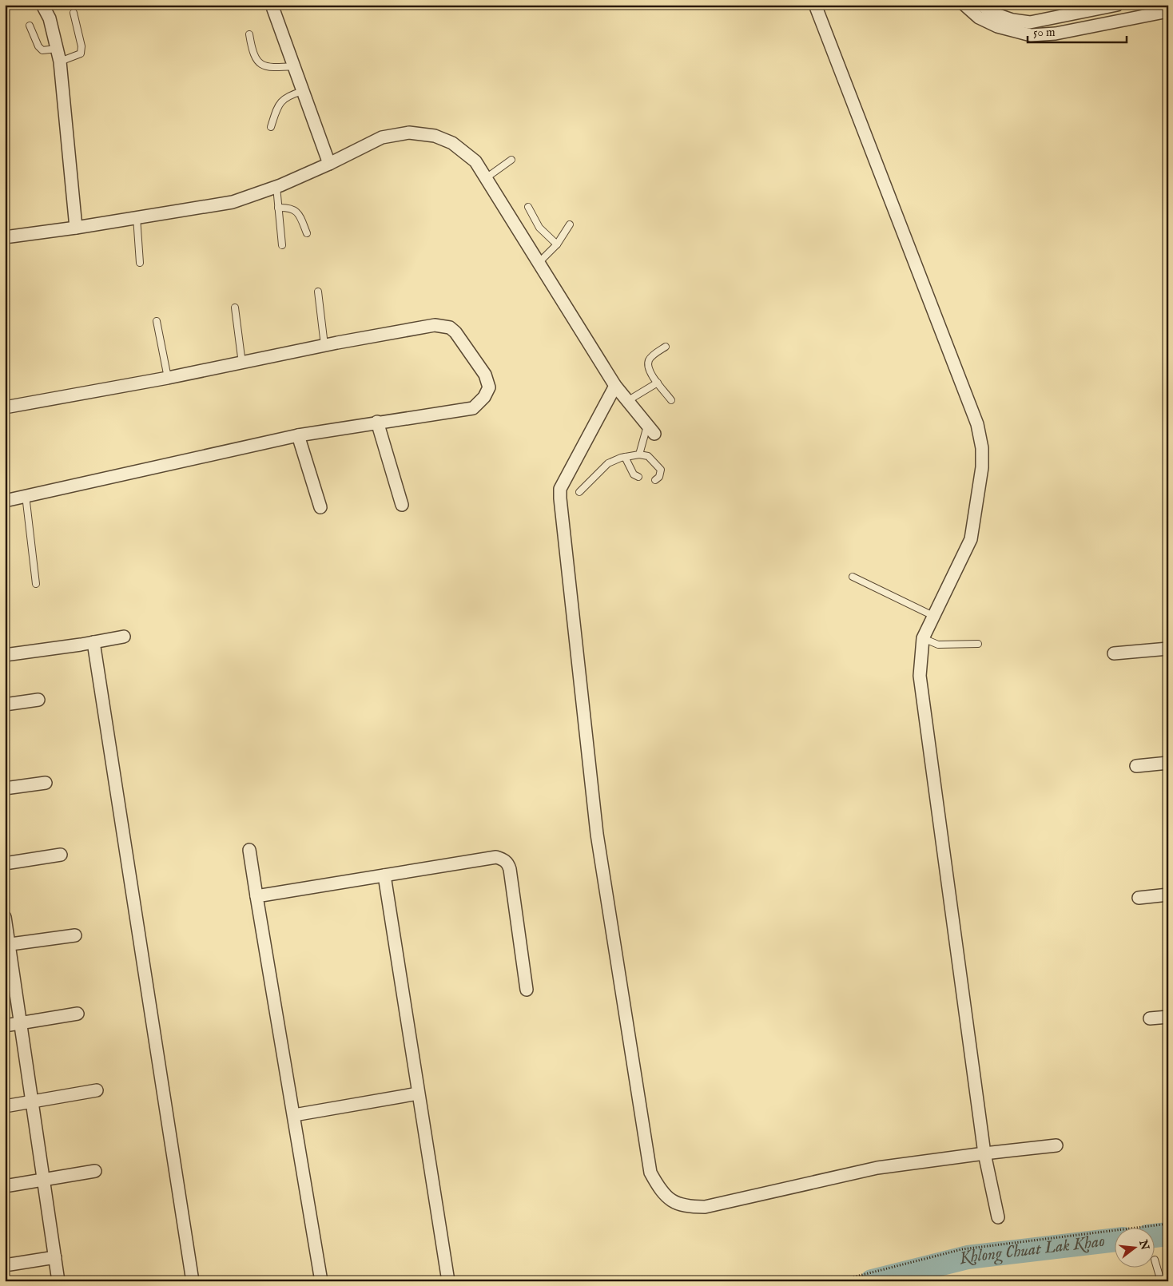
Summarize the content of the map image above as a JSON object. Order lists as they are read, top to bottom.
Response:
{
  "water": ["Khlong Chuat Lak Khao"],
  "scale_bar": "50 m",
  "north": "right"
}
